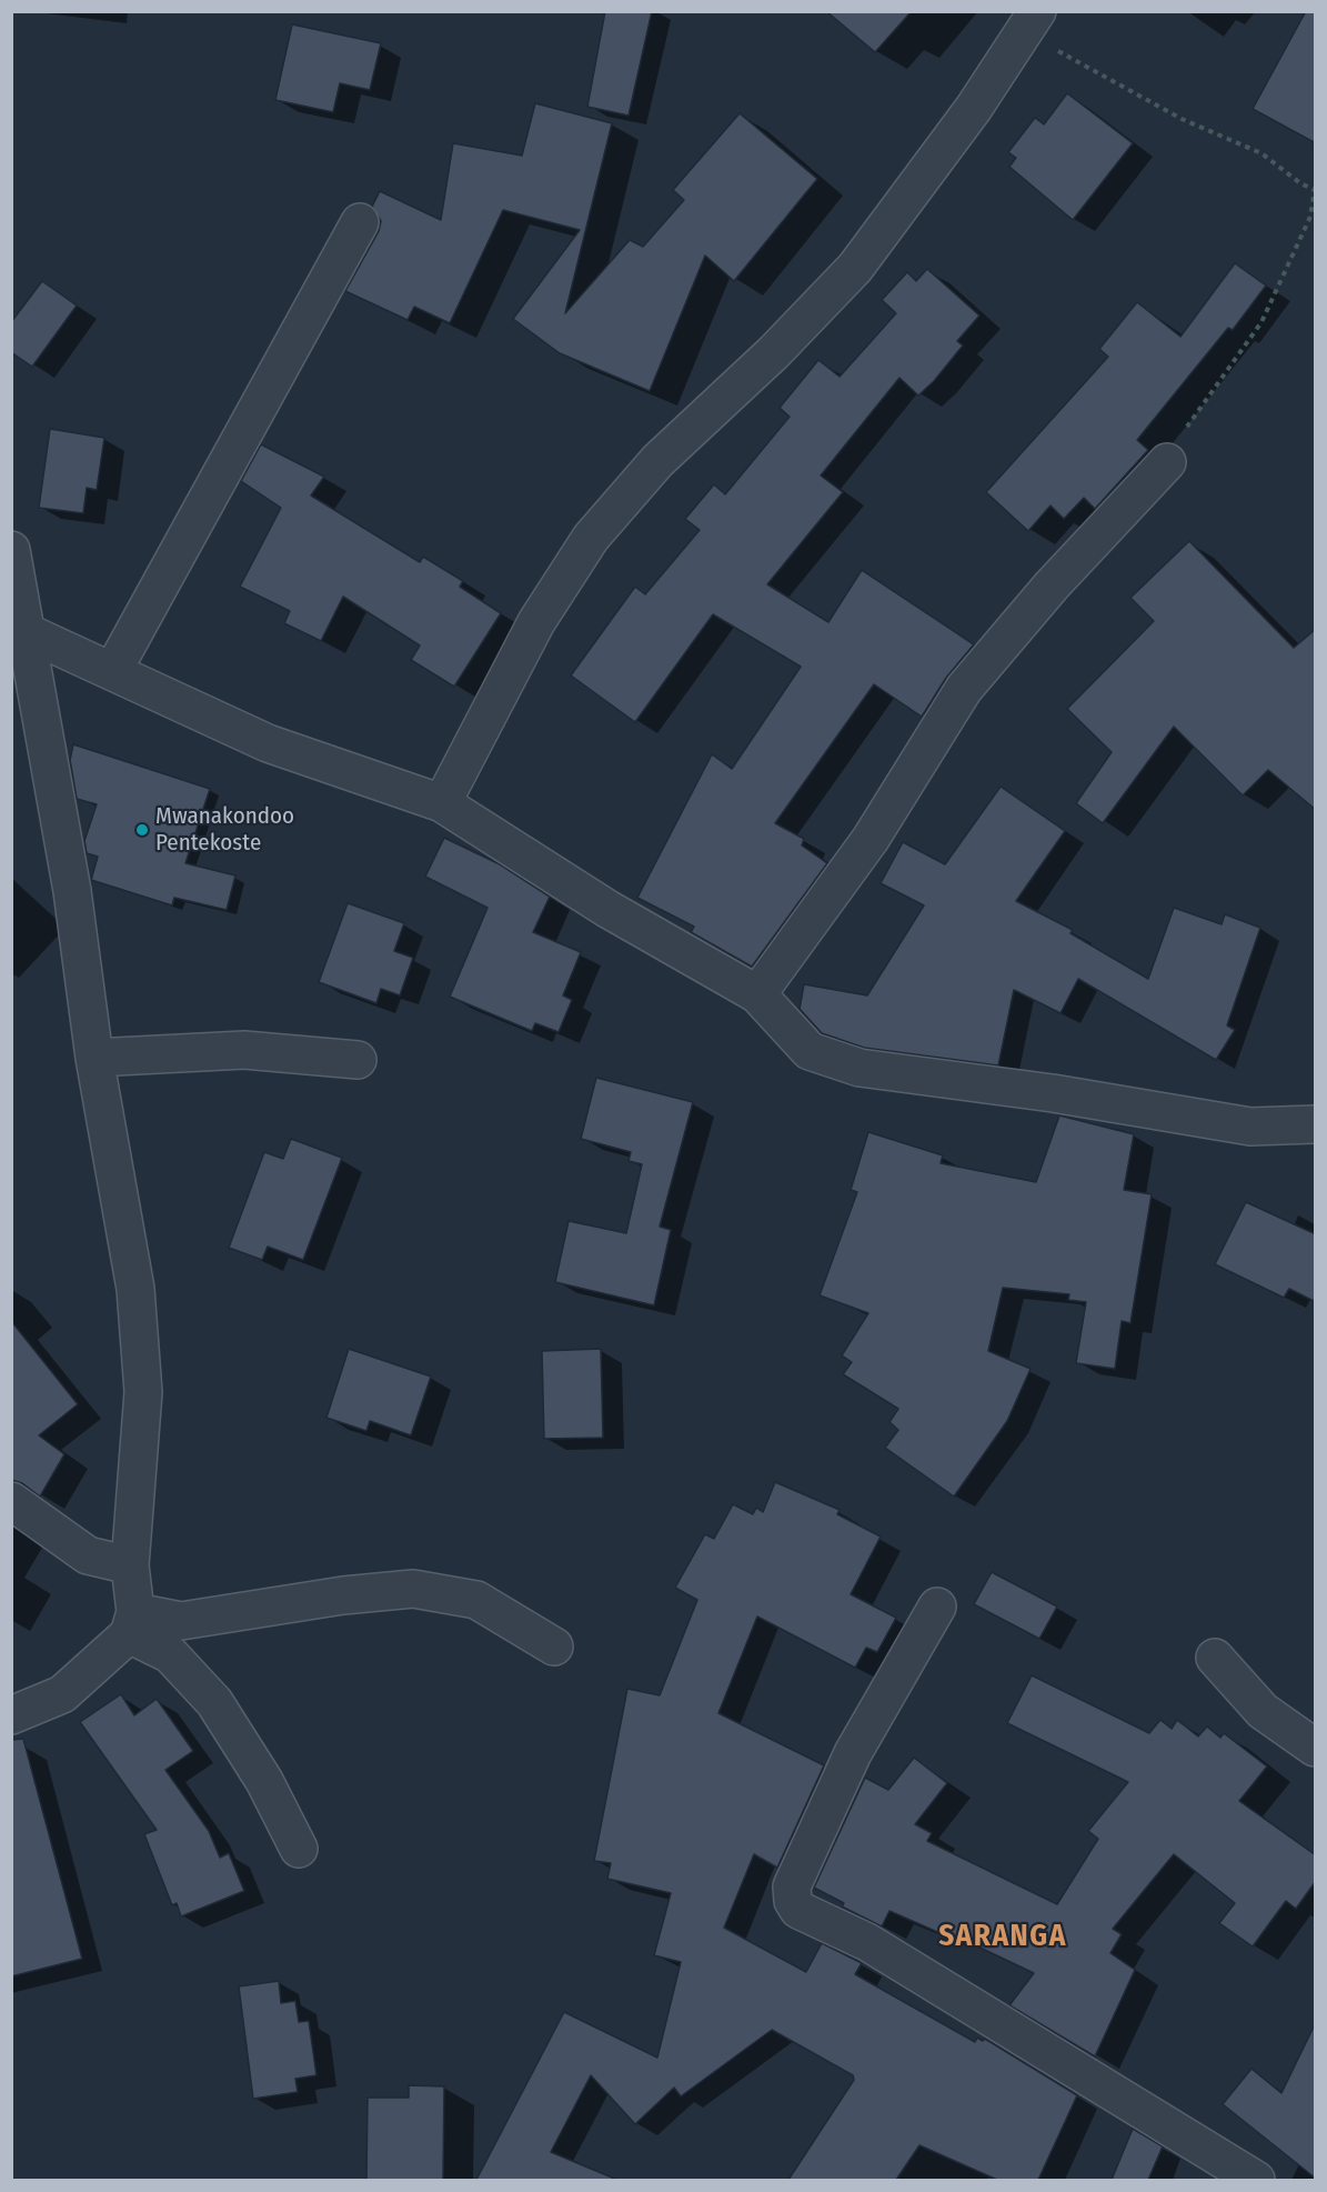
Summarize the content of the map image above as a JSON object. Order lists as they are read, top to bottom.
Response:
{
  "districts": ["SARANGA"],
  "places": ["Mwanakondoo Pentekoste"]
}
